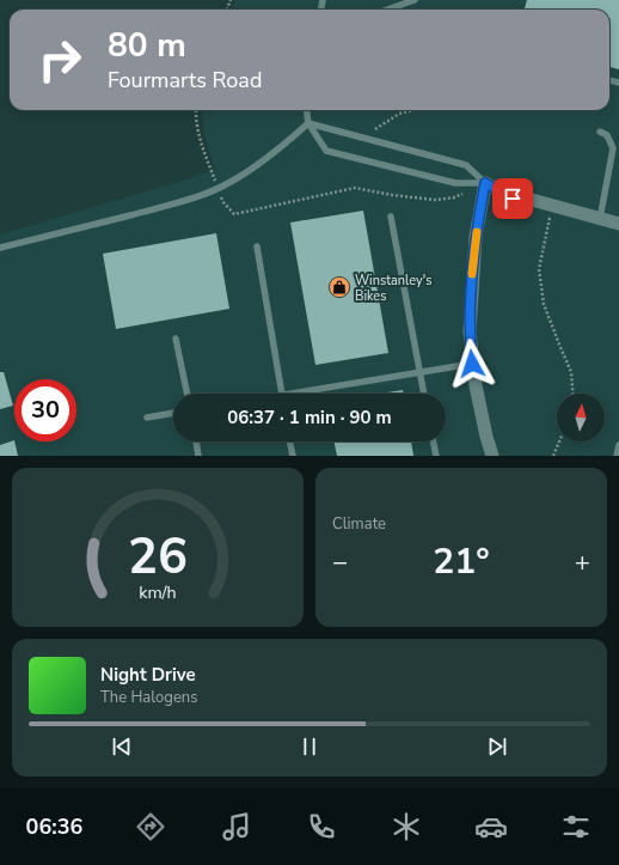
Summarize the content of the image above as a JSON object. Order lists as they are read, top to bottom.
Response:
{
  "places": {
    "shop": ["Winstanley's Bikes"]
  },
  "north": "top",
  "page": {
    "turn": ["80 m", "Fourmarts Road"],
    "limit": "30",
    "trip": "06:37 · 1 min · 90 m",
    "tile": "Climate",
    "heat": ["−", "21°", "+"],
    "song": ["Night Drive", "The Halogens"],
    "tabs": "06:36",
    "gauge": ["26", "km/h"]
  }
}
